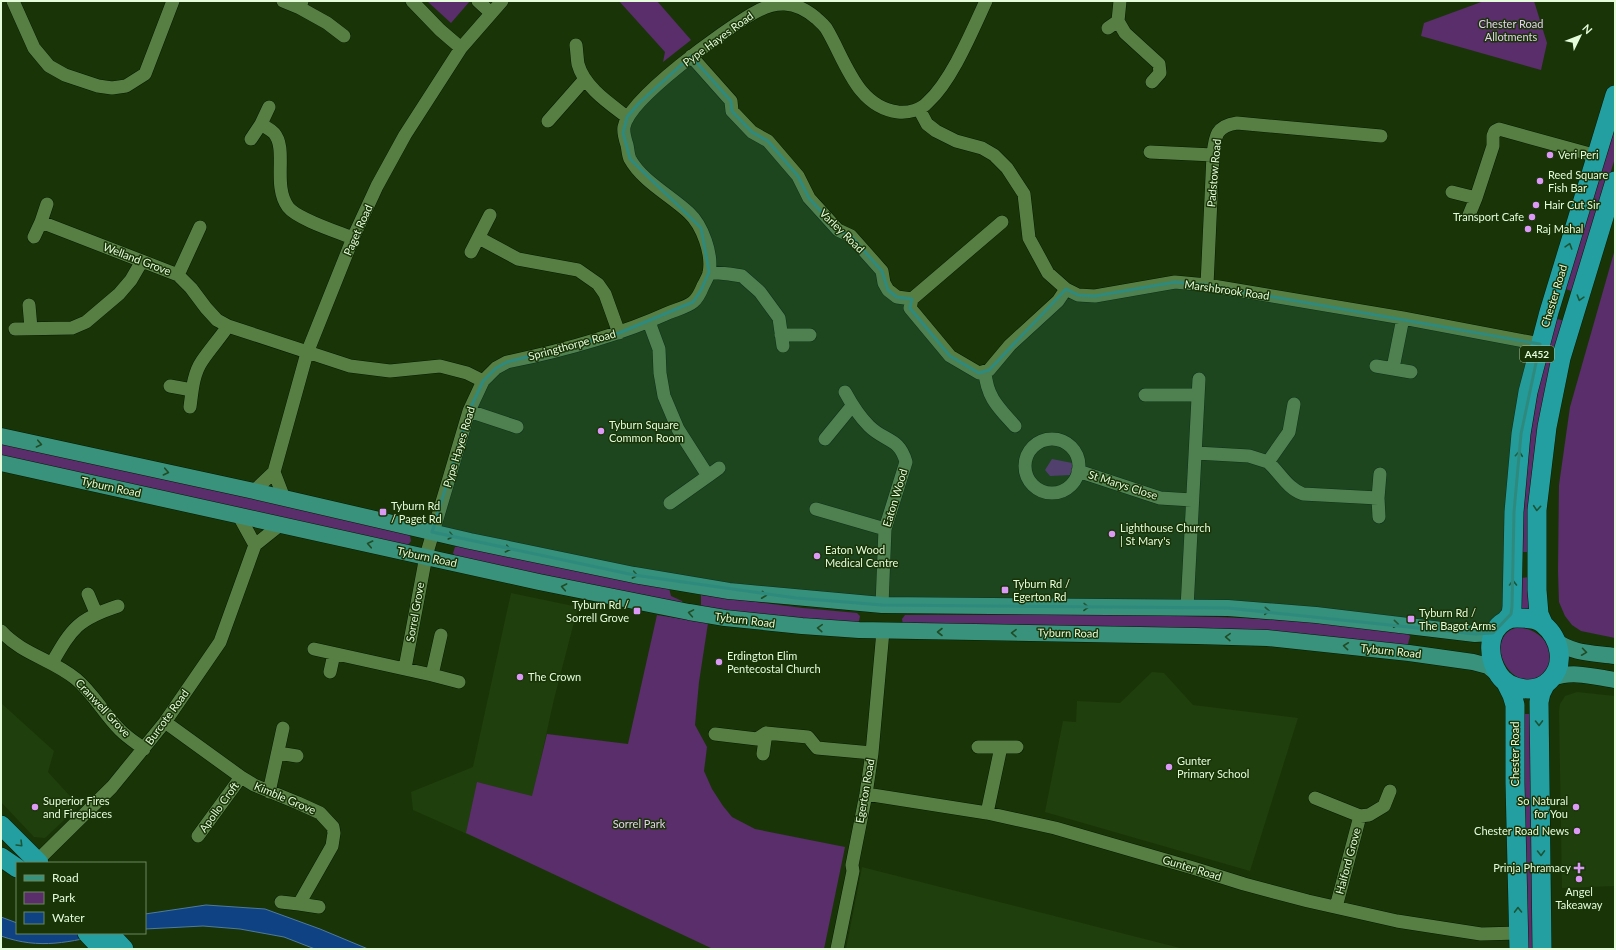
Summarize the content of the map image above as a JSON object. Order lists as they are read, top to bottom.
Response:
{
  "streets": {
    "highway": ["Chester Road", "A452"],
    "main road": ["Tyburn Road"],
    "street": [
      "Pype Hayes Road",
      "Padstow Road",
      "Paget Road",
      "Varley Road",
      "Welland Grove",
      "Marshbrook Road",
      "Springthorpe Road",
      "St Marys Close",
      "Eaton Wood",
      "Sorrel Grove",
      "Cranwell Grove",
      "Burcote Road",
      "Egerton Road",
      "Kimble Grove",
      "Apollo Croft",
      "Halford Grove",
      "Gunter Road"
    ]
  },
  "crossings": [
    ["Pype Hayes Road", "Varley Road"],
    ["Pype Hayes Road", "Welland Grove"],
    ["Pype Hayes Road", "Marshbrook Road"],
    ["Pype Hayes Road", "Springthorpe Road"],
    ["Pype Hayes Road", "Tyburn Road"],
    ["Pype Hayes Road", "Sorrel Grove"],
    ["Padstow Road", "Marshbrook Road"],
    ["Paget Road", "Welland Grove"],
    ["Marshbrook Road", "Chester Road"],
    ["Chester Road", "A452"],
    ["Chester Road", "Tyburn Road"],
    ["Chester Road", "Gunter Road"],
    ["A452", "Tyburn Road"],
    ["Tyburn Road", "Sorrel Grove"],
    ["Tyburn Road", "Egerton Road"],
    ["Cranwell Grove", "Burcote Road"],
    ["Burcote Road", "Kimble Grove"],
    ["Egerton Road", "Gunter Road"],
    ["Kimble Grove", "Apollo Croft"],
    ["Halford Grove", "Gunter Road"]
  ],
  "parks": ["Chester Road Allotments", "Sorrel Park"],
  "places": {
    "other": [
      "Veri Peri",
      "Reed Square Fish Bar",
      "Hair Cut Sir",
      "Transport Cafe",
      "Raj Mahal",
      "Tyburn Square Common Room",
      "Lighthouse Church | St Mary's",
      "Eaton Wood Medical Centre",
      "Erdington Elim Pentecostal Church",
      "The Crown",
      "Gunter Primary School",
      "Superior Fires and Fireplaces",
      "So Natural for You",
      "Chester Road News",
      "Angel Takeaway"
    ],
    "transit": [
      "Tyburn Rd / Paget Rd",
      "Tyburn Rd / Egerton Rd",
      "Tyburn Rd / Sorrell Grove",
      "Tyburn Rd / The Bagot Arms"
    ],
    "health": ["Prinja Phramacy"]
  },
  "legend": ["Road", "Park", "Water"],
  "north": "top right"
}
